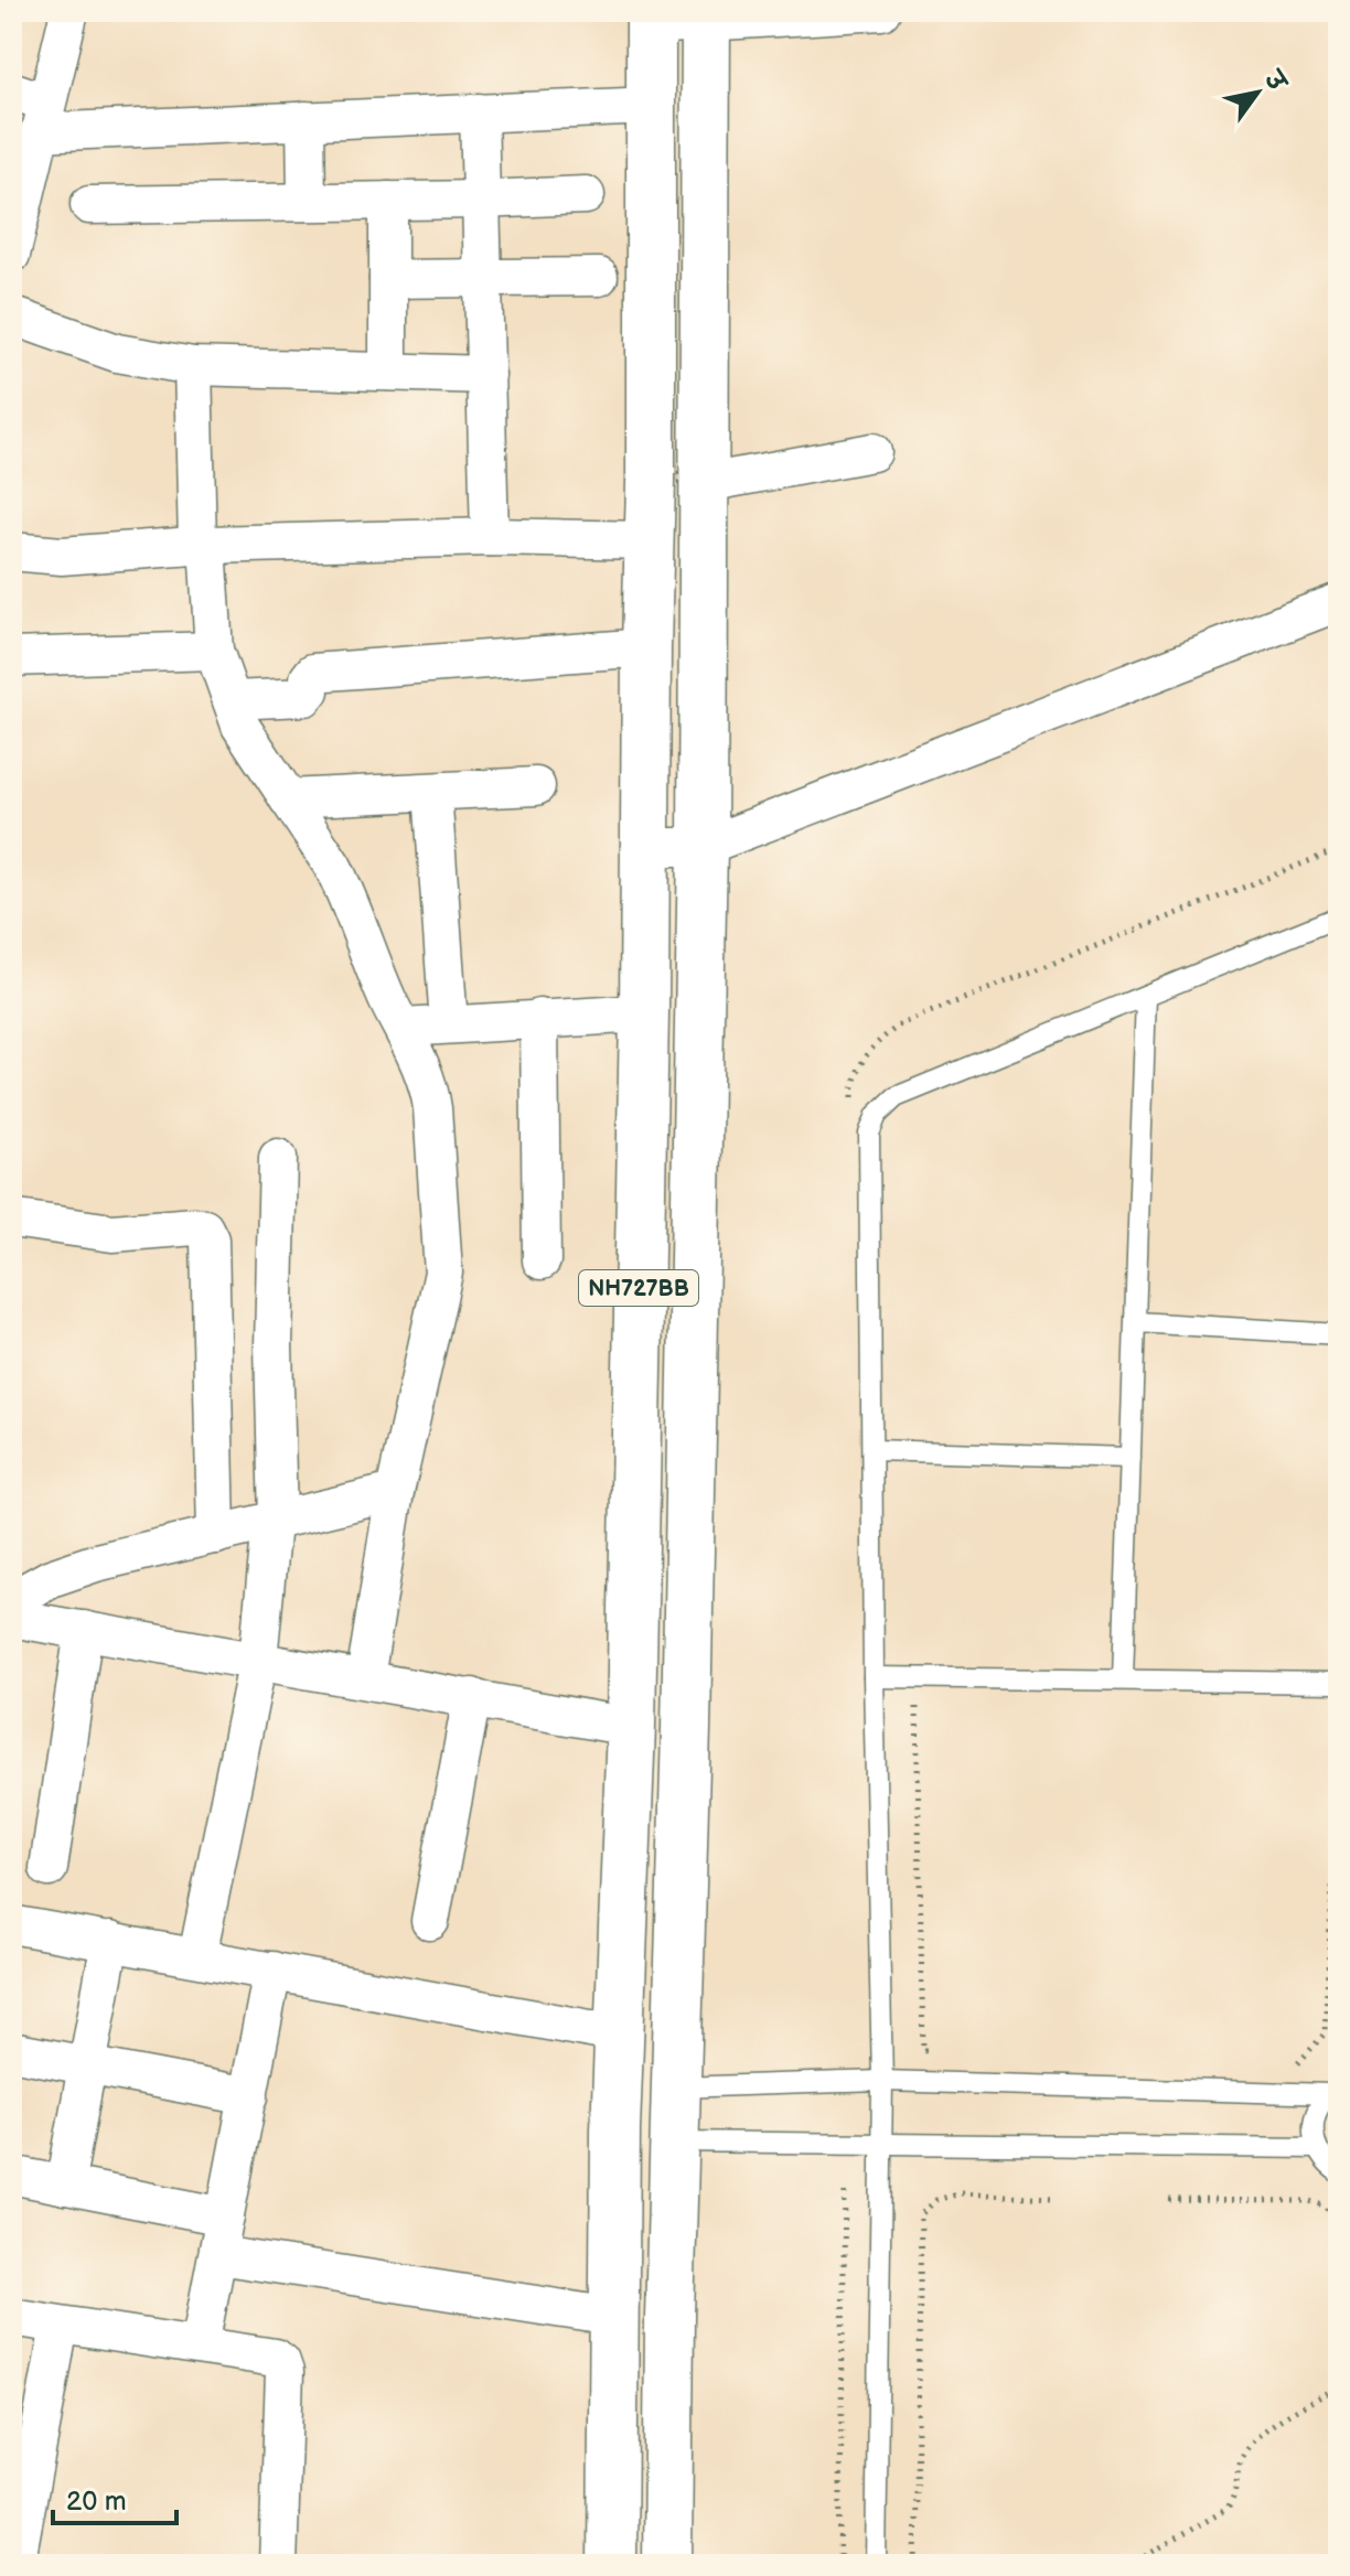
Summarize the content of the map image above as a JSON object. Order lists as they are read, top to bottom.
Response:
{
  "streets": {
    "highway": ["NH727BB"]
  },
  "scale_bar": "20 m",
  "north": "top right"
}
